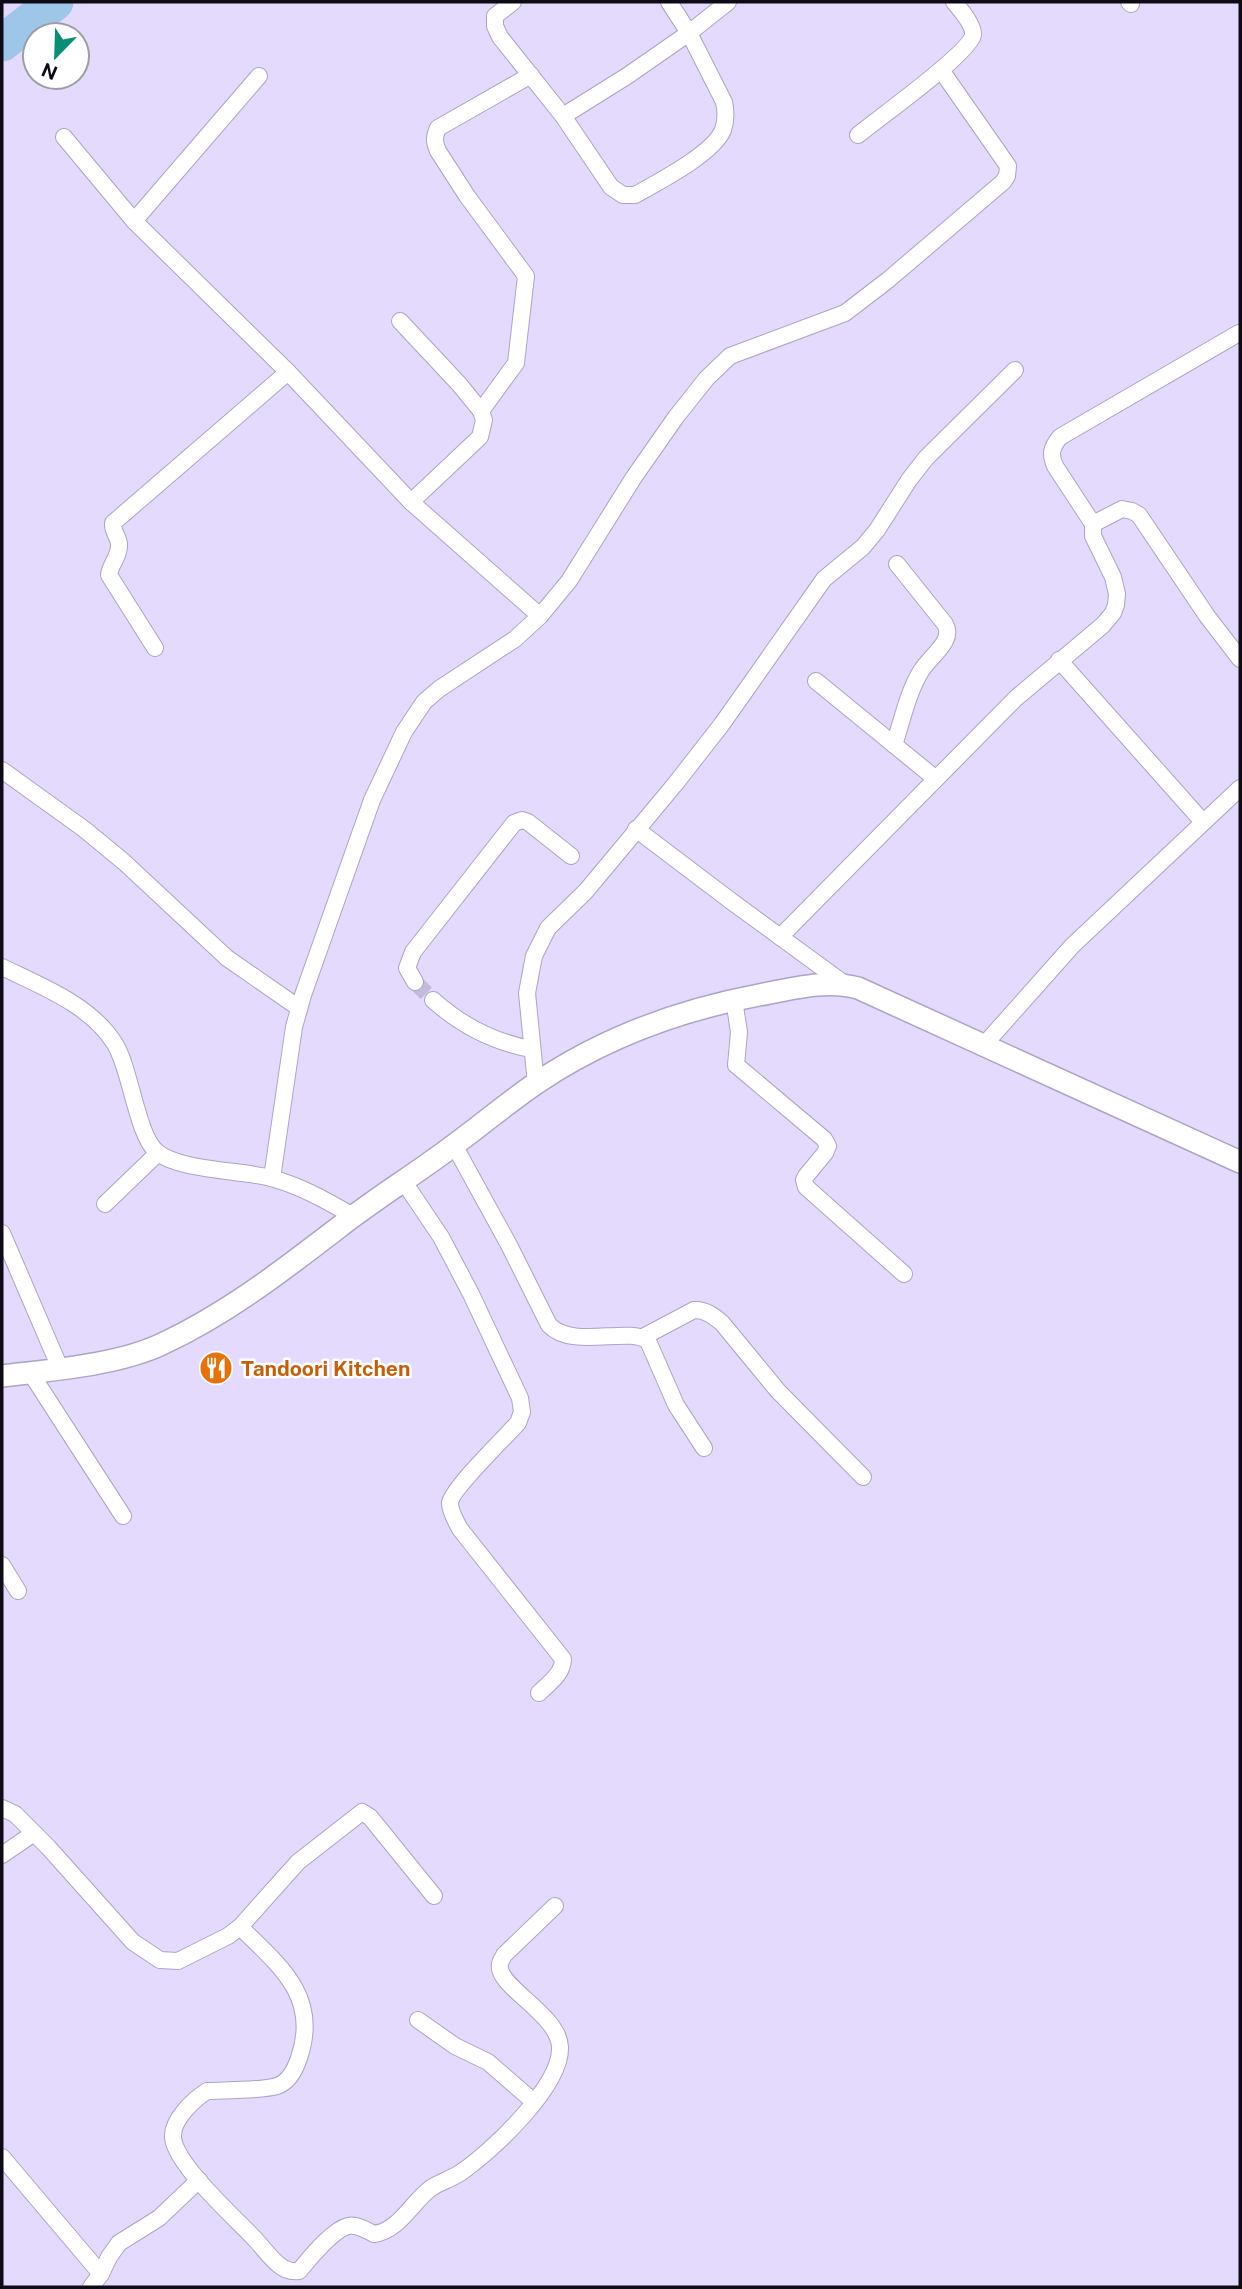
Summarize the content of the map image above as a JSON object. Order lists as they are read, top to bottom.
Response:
{
  "places": {
    "restaurant": ["Tandoori Kitchen"]
  },
  "north": "bottom left"
}
